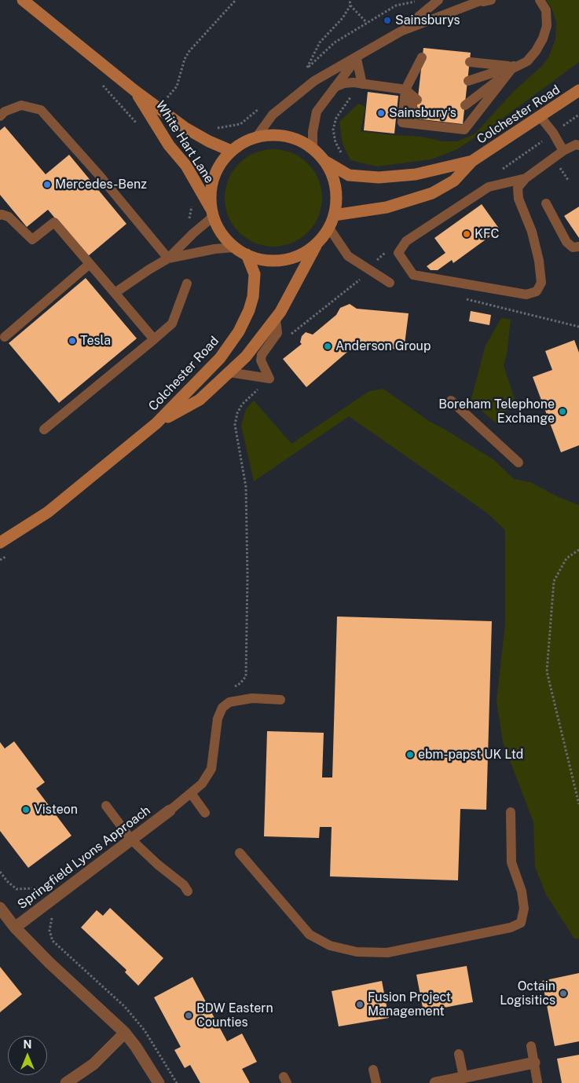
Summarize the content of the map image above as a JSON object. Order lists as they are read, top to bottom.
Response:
{
  "streets": {
    "main road": ["Colchester Road", "White Hart Lane"],
    "street": ["Springfield Lyons Approach"]
  },
  "crossings": [
    ["Colchester Road", "White Hart Lane"]
  ],
  "places": [
    "Sainsburys",
    "Sainsbury's",
    "Mercedes-Benz",
    "KFC",
    "Tesla",
    "Anderson Group",
    "Boreham Telephone Exchange",
    "ebm-papst UK Ltd",
    "Visteon",
    "Octain Logisitics",
    "Fusion Project Management",
    "BDW Eastern Counties"
  ],
  "north": "top"
}
